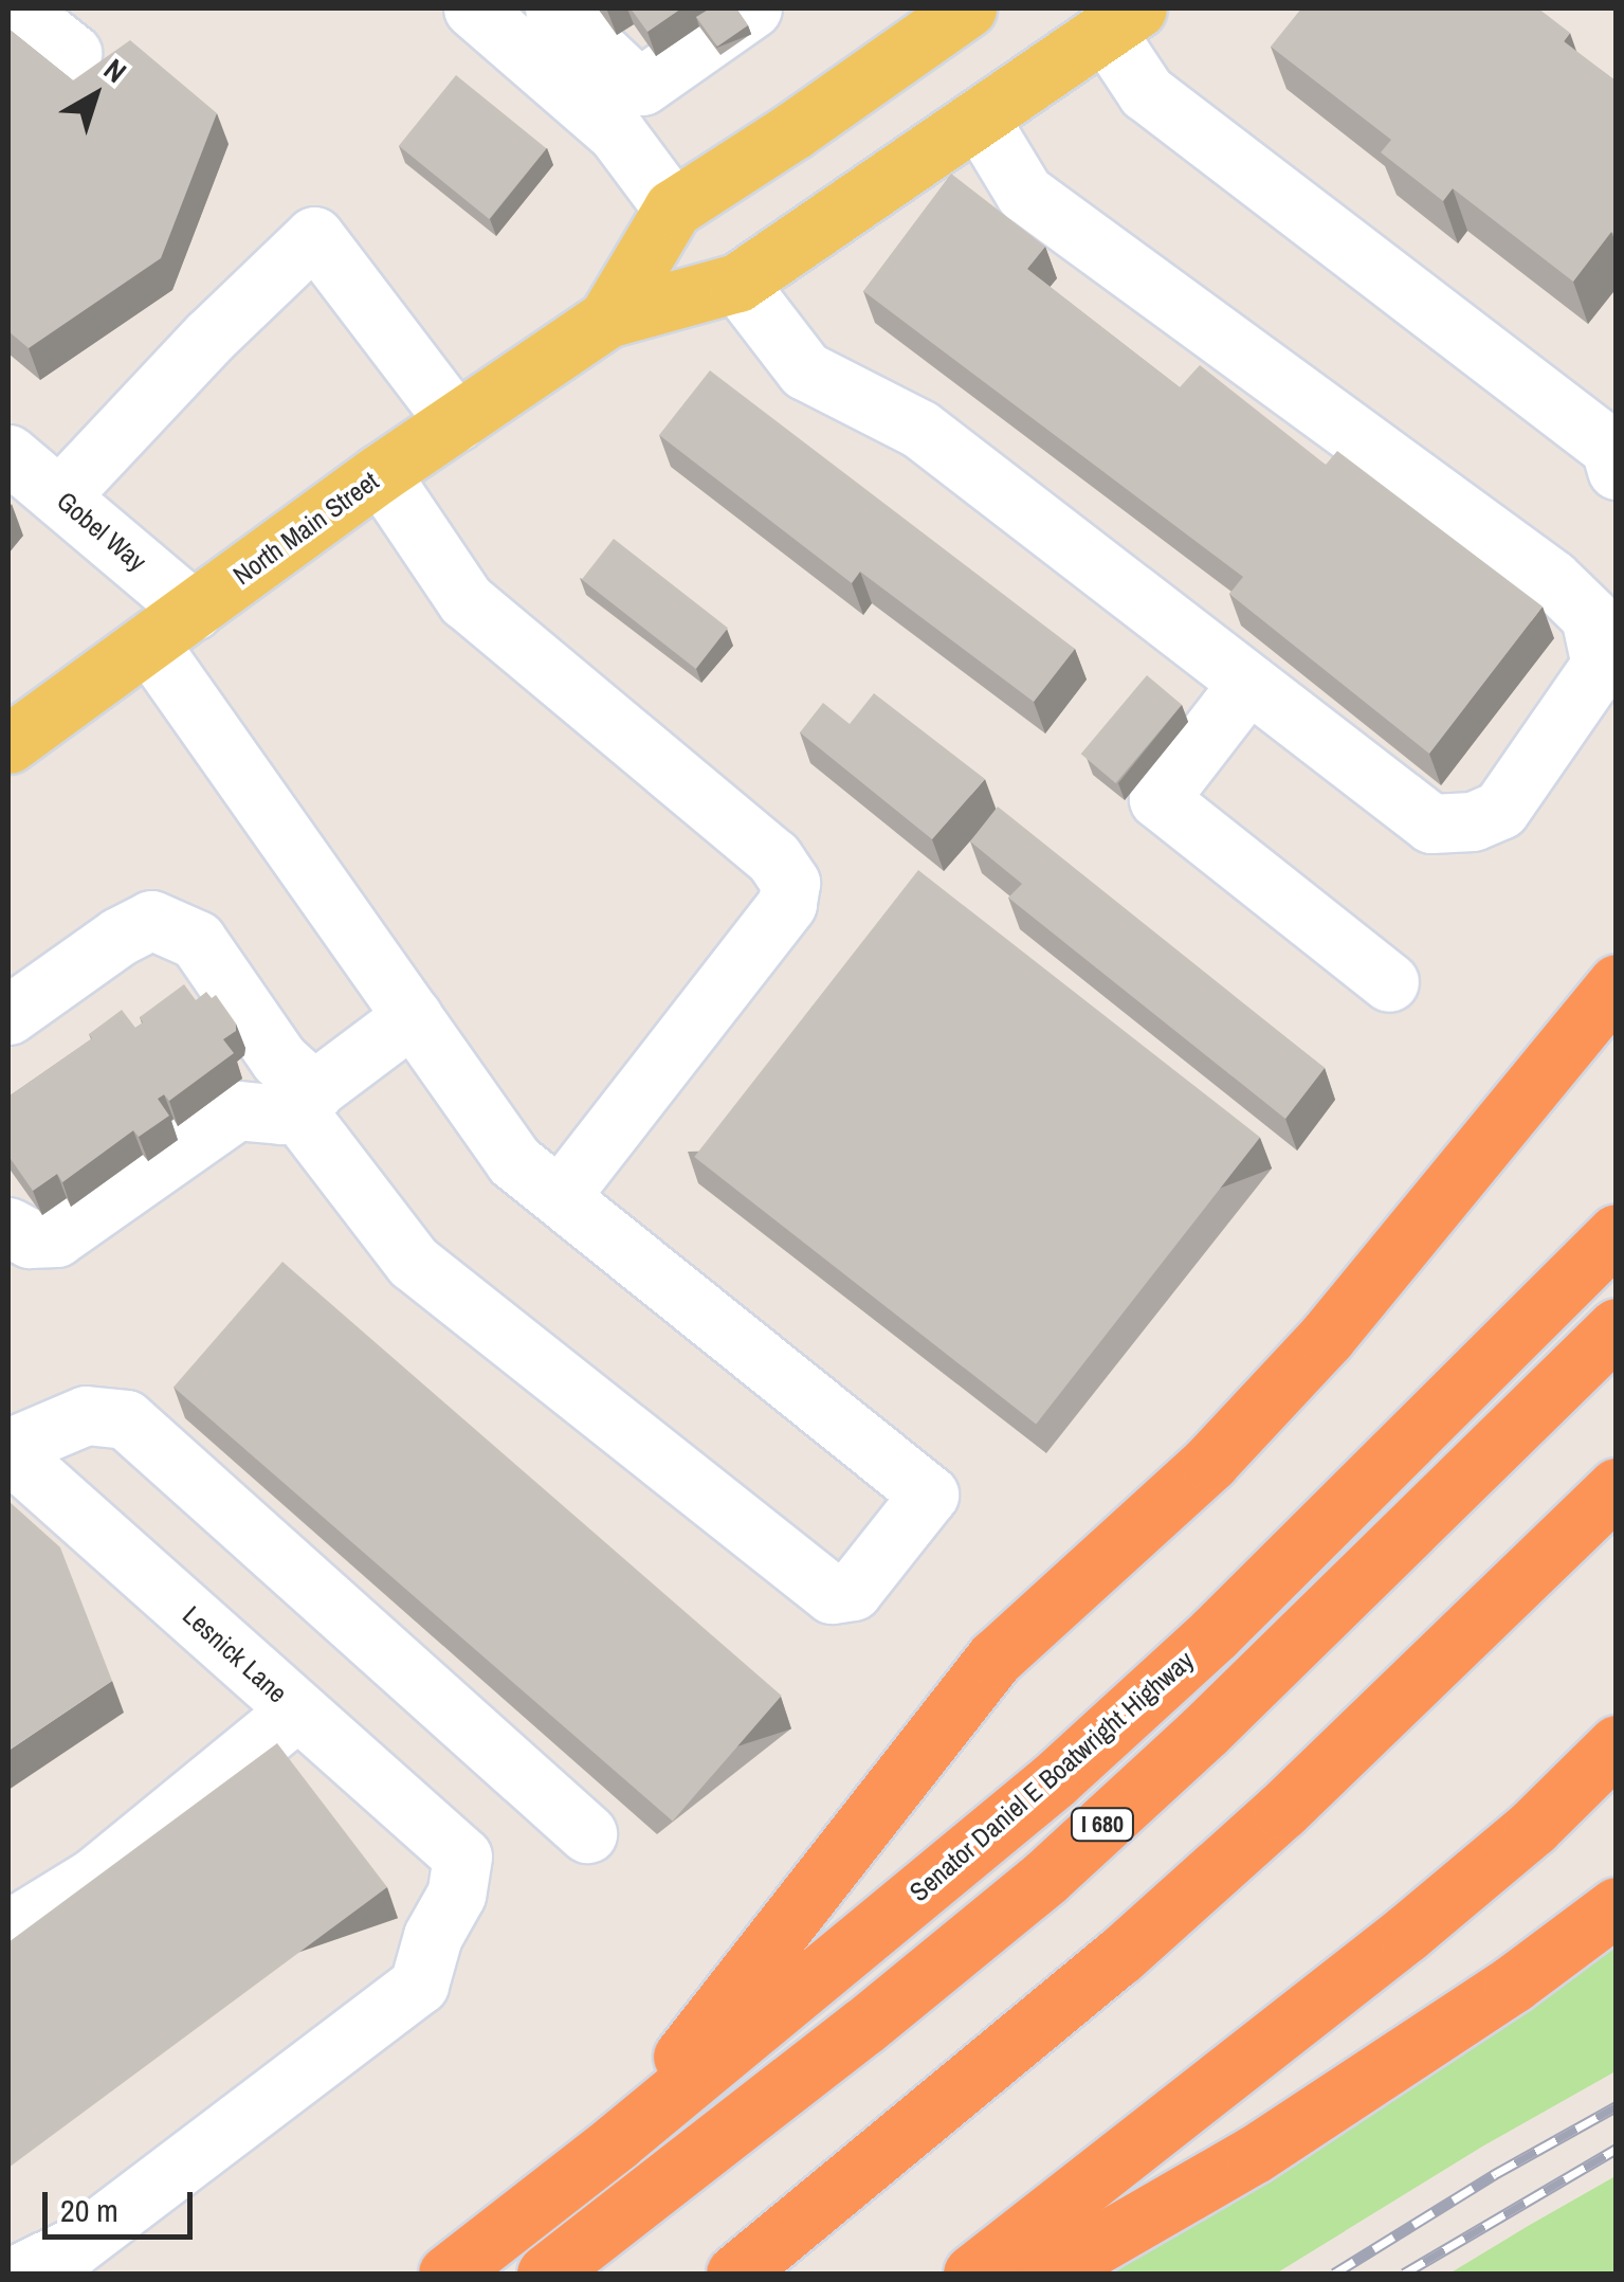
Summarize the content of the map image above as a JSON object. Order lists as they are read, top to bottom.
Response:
{
  "streets": {
    "highway": ["Senator Daniel E Boatwright Highway", "I 680"],
    "main road": ["North Main Street"],
    "street": ["Gobel Way", "Lesnick Lane"]
  },
  "crossings": [
    ["North Main Street", "Gobel Way"]
  ],
  "scale_bar": "20 m",
  "north": "top right"
}
